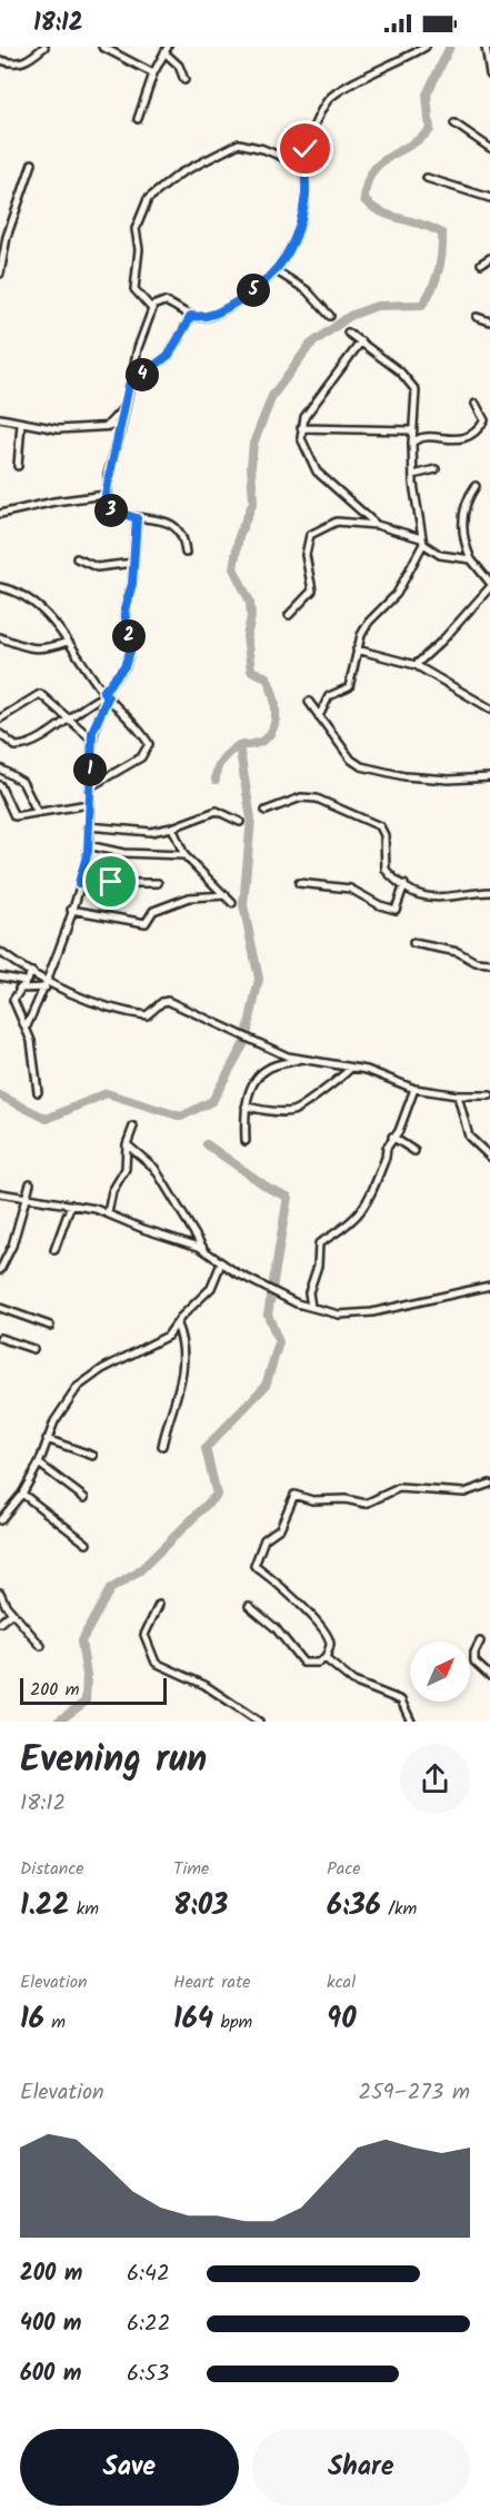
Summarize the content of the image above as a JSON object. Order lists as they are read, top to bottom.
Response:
{
  "scale_bar": "200 m",
  "north": "top right",
  "page": {
    "status": "18:12",
    "pins": [
      "5",
      "4",
      "3",
      "2",
      "1"
    ],
    "scale": "200 m",
    "heading": ["Evening run", "18:12"],
    "stats": [
      ["Distance", "1.22 km"],
      ["Time", "8:03"],
      ["Pace", "6:36 /km"],
      ["Elevation", "16 m"],
      ["Heart rate", "164 bpm"],
      ["kcal", "90"]
    ],
    "chart": ["Elevation", "259–273 m"],
    "list": [
      {
        "name": "200 m",
        "note": "6:42"
      },
      {
        "name": "400 m",
        "note": "6:22"
      },
      {
        "name": "600 m",
        "note": "6:53"
      }
    ],
    "buttons": ["Save", "Share"]
  }
}
